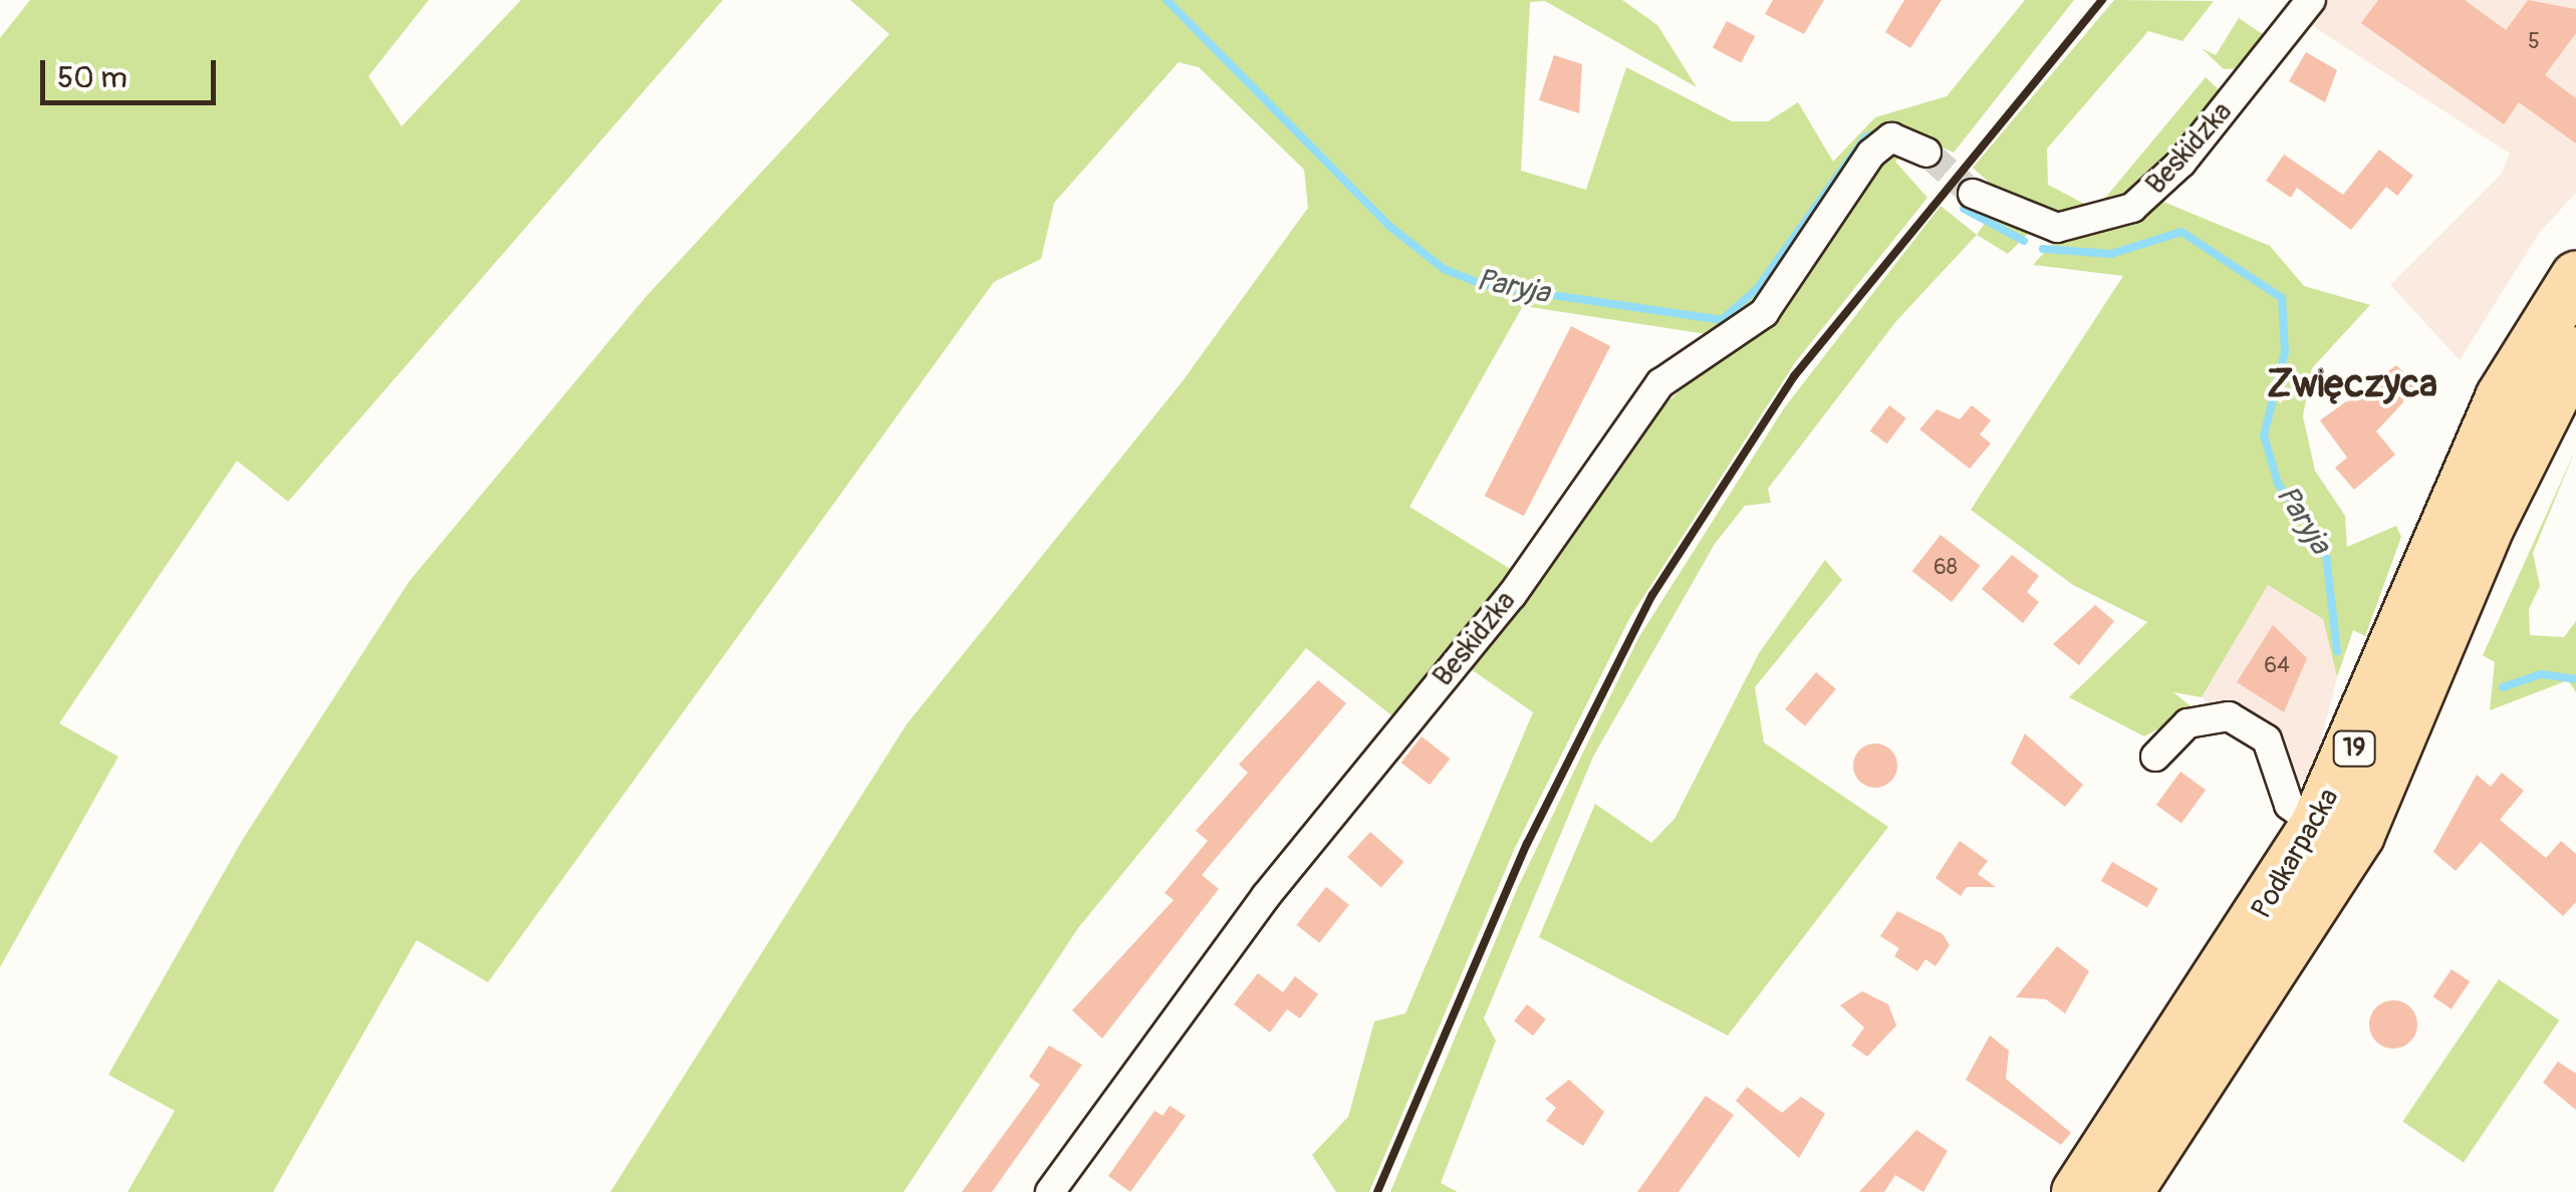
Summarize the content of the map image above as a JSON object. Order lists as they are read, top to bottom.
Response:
{
  "streets": {
    "highway": ["19", "Podkarpacka"],
    "street": ["Beskidzka"]
  },
  "districts": ["Zwięczyca"],
  "water": ["Paryja"],
  "house_numbers": ["5", "68", "64"],
  "scale_bar": "50 m"
}
